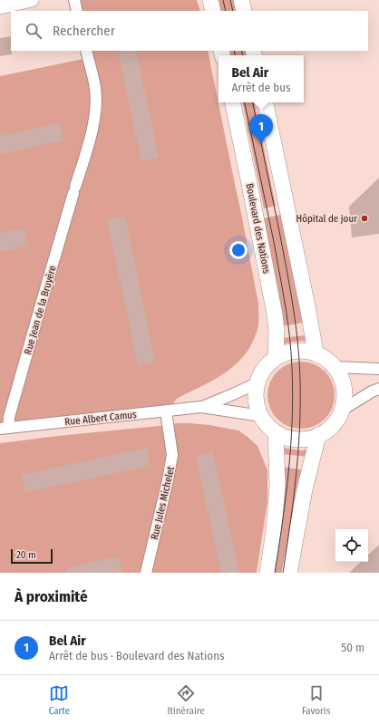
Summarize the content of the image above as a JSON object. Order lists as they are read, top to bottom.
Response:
{
  "streets": {
    "main road": ["Boulevard des Nations"],
    "street": ["Rue Jean de la Bruyère", "Rue Albert Camus", "Rue Jules Michelet"]
  },
  "crossings": [
    ["Boulevard des Nations", "Rue Albert Camus"],
    ["Rue Jean de la Bruyère", "Rue Albert Camus"],
    ["Rue Albert Camus", "Rue Jules Michelet"]
  ],
  "places": ["Hôpital de jour"],
  "scale_bar": "20 m",
  "page": {
    "search": "Rechercher",
    "popup": ["Bel Air", "Arrêt de bus"],
    "pins": "1",
    "scale": "20 m",
    "heading": "À proximité",
    "list": [
      {
        "mark": "1",
        "name": "Bel Air",
        "note": "Arrêt de bus · Boulevard des Nations",
        "value": "50 m"
      }
    ],
    "nav": ["Carte", "Itinéraire", "Favoris"]
  }
}
